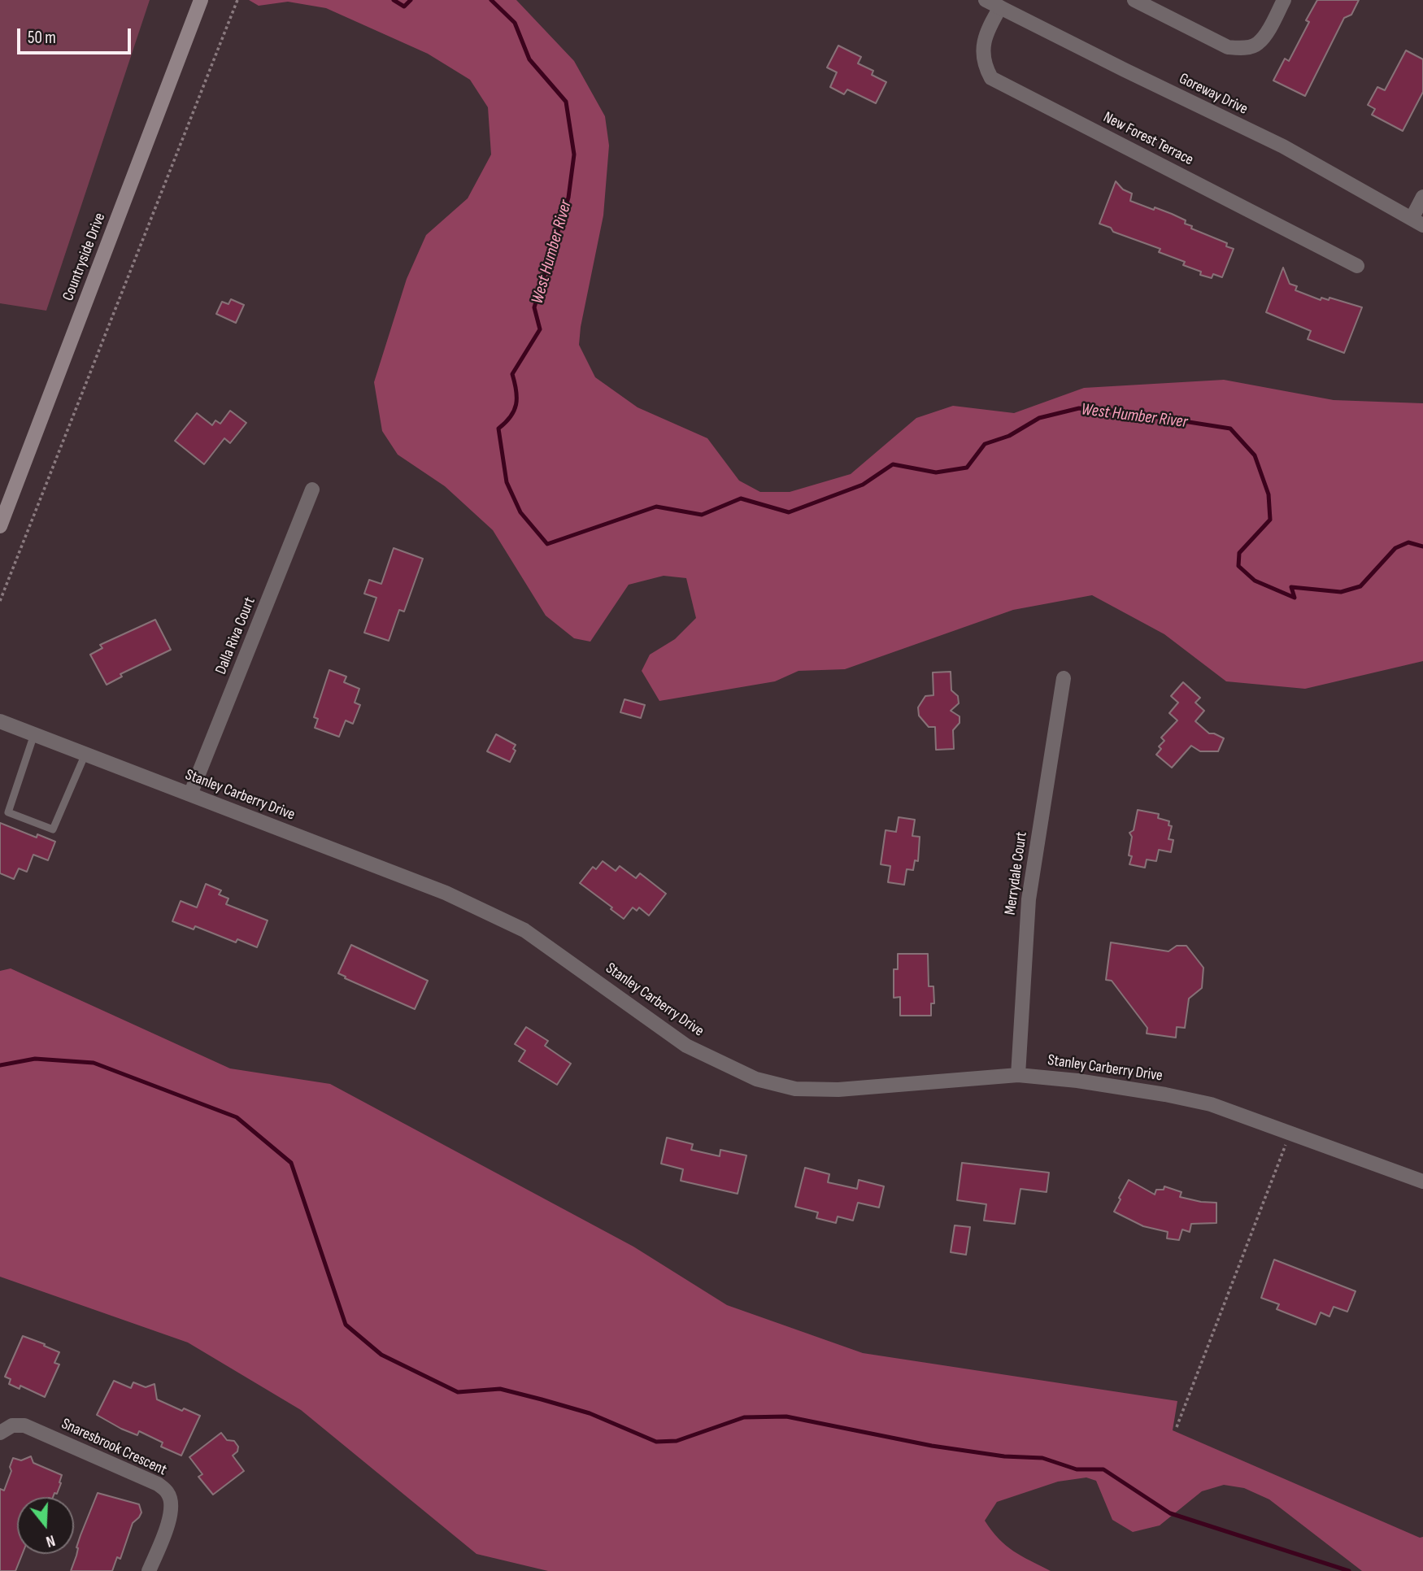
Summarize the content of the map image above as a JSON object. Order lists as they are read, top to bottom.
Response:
{
  "streets": {
    "main road": ["Countryside Drive"],
    "street": [
      "Goreway Drive",
      "New Forest Terrace",
      "Dalla Riva Court",
      "Stanley Carberry Drive",
      "Merrydale Court",
      "Snaresbrook Crescent"
    ]
  },
  "crossings": [
    ["Goreway Drive", "New Forest Terrace"],
    ["Dalla Riva Court", "Stanley Carberry Drive"],
    ["Stanley Carberry Drive", "Merrydale Court"]
  ],
  "water": ["West Humber River"],
  "scale_bar": "50 m",
  "north": "bottom"
}
